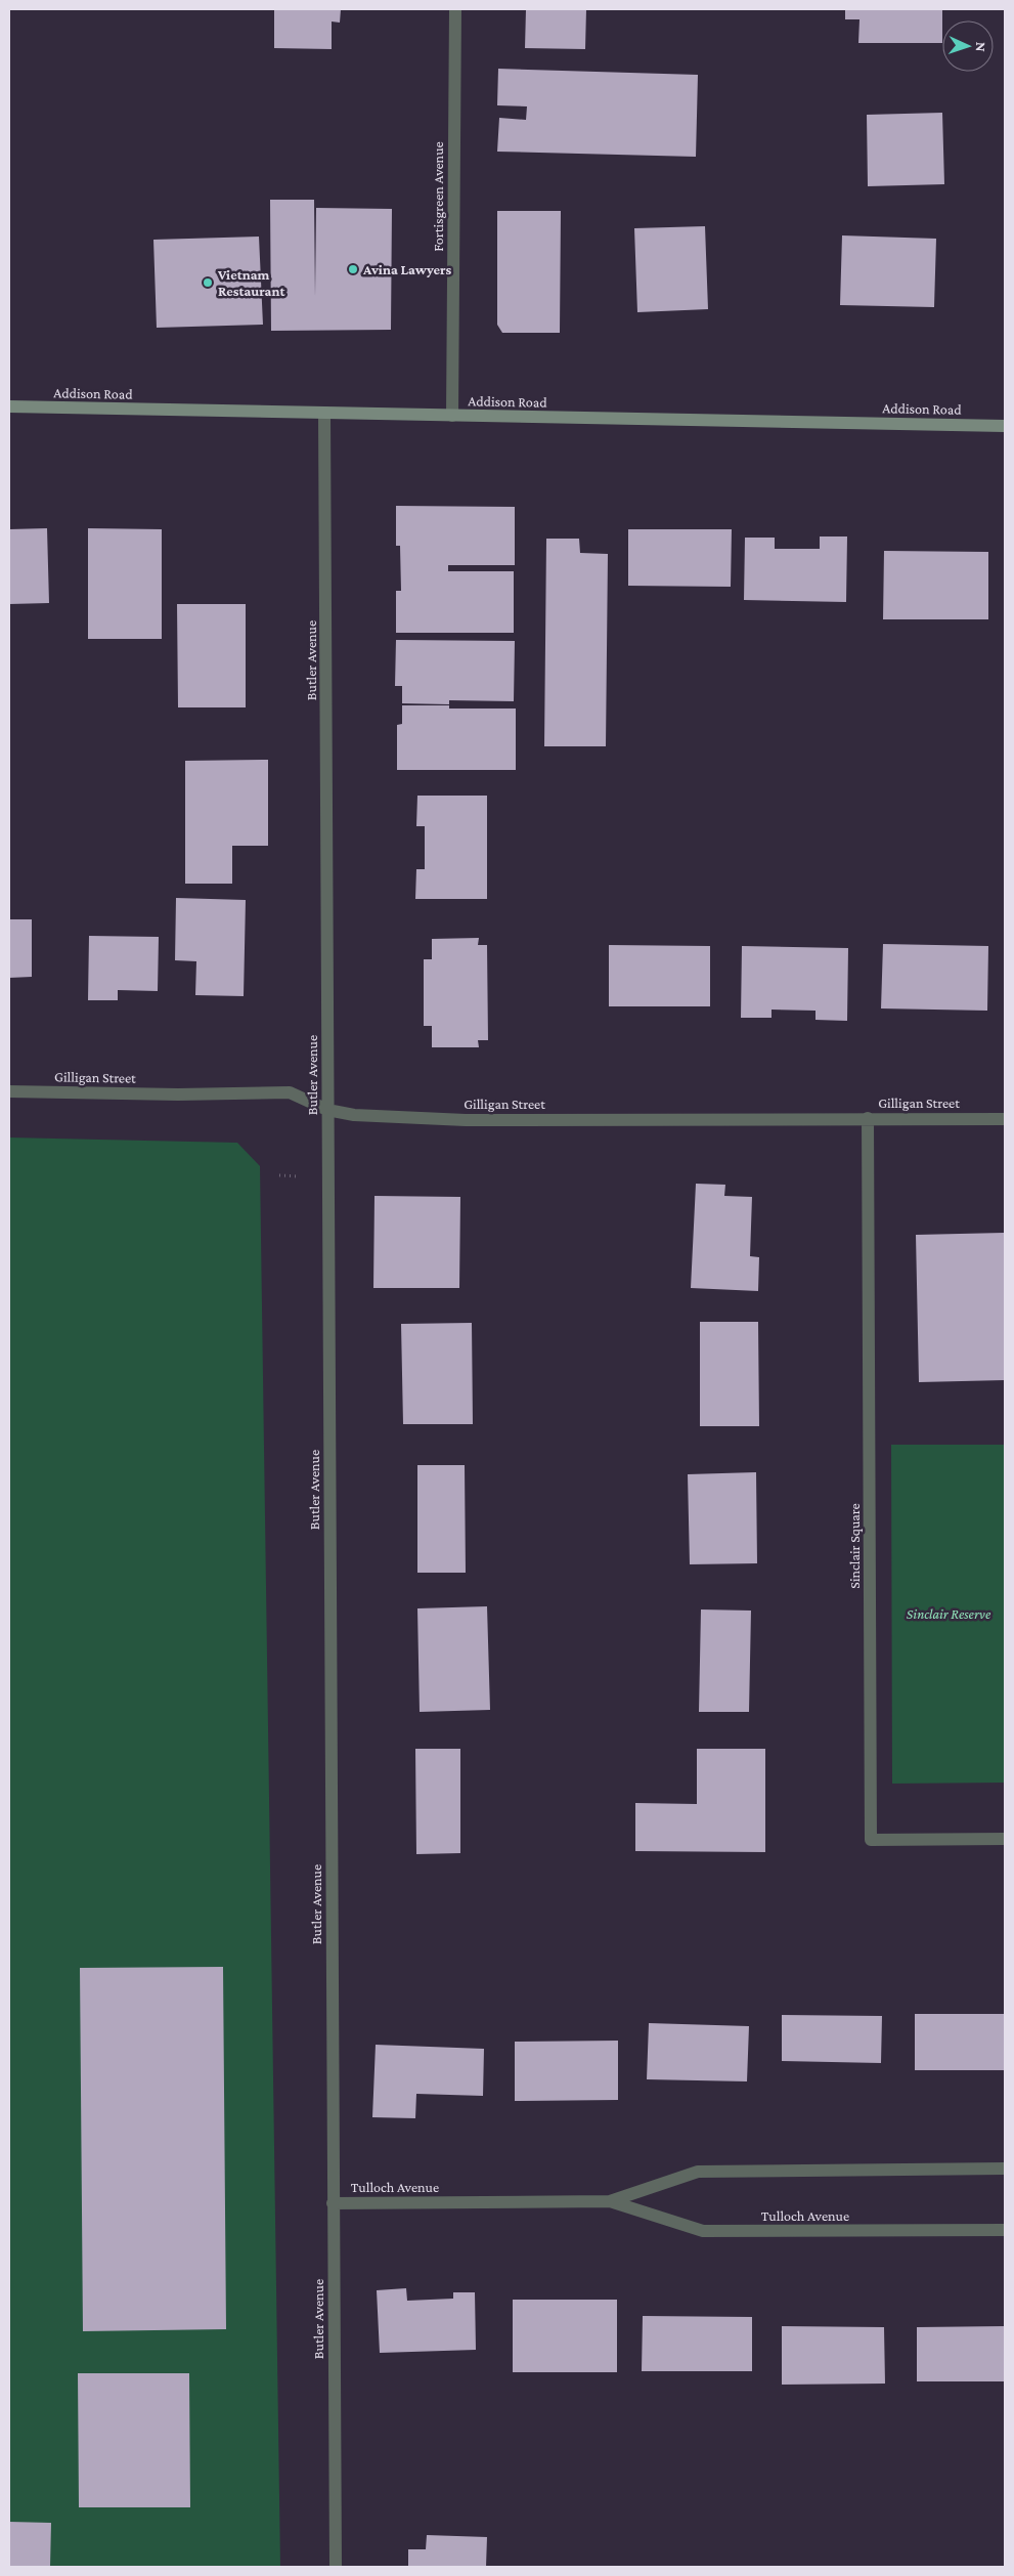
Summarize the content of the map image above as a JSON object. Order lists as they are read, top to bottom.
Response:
{
  "streets": {
    "main road": ["Addison Road"],
    "street": [
      "Fortisgreen Avenue",
      "Butler Avenue",
      "Gilligan Street",
      "Sinclair Square",
      "Tulloch Avenue"
    ]
  },
  "crossings": [
    ["Fortisgreen Avenue", "Addison Road"],
    ["Addison Road", "Butler Avenue"],
    ["Butler Avenue", "Gilligan Street"],
    ["Butler Avenue", "Tulloch Avenue"],
    ["Gilligan Street", "Sinclair Square"]
  ],
  "parks": ["Sinclair Reserve"],
  "places": ["Avina Lawyers", "Vietnam Restaurant"],
  "north": "right"
}
